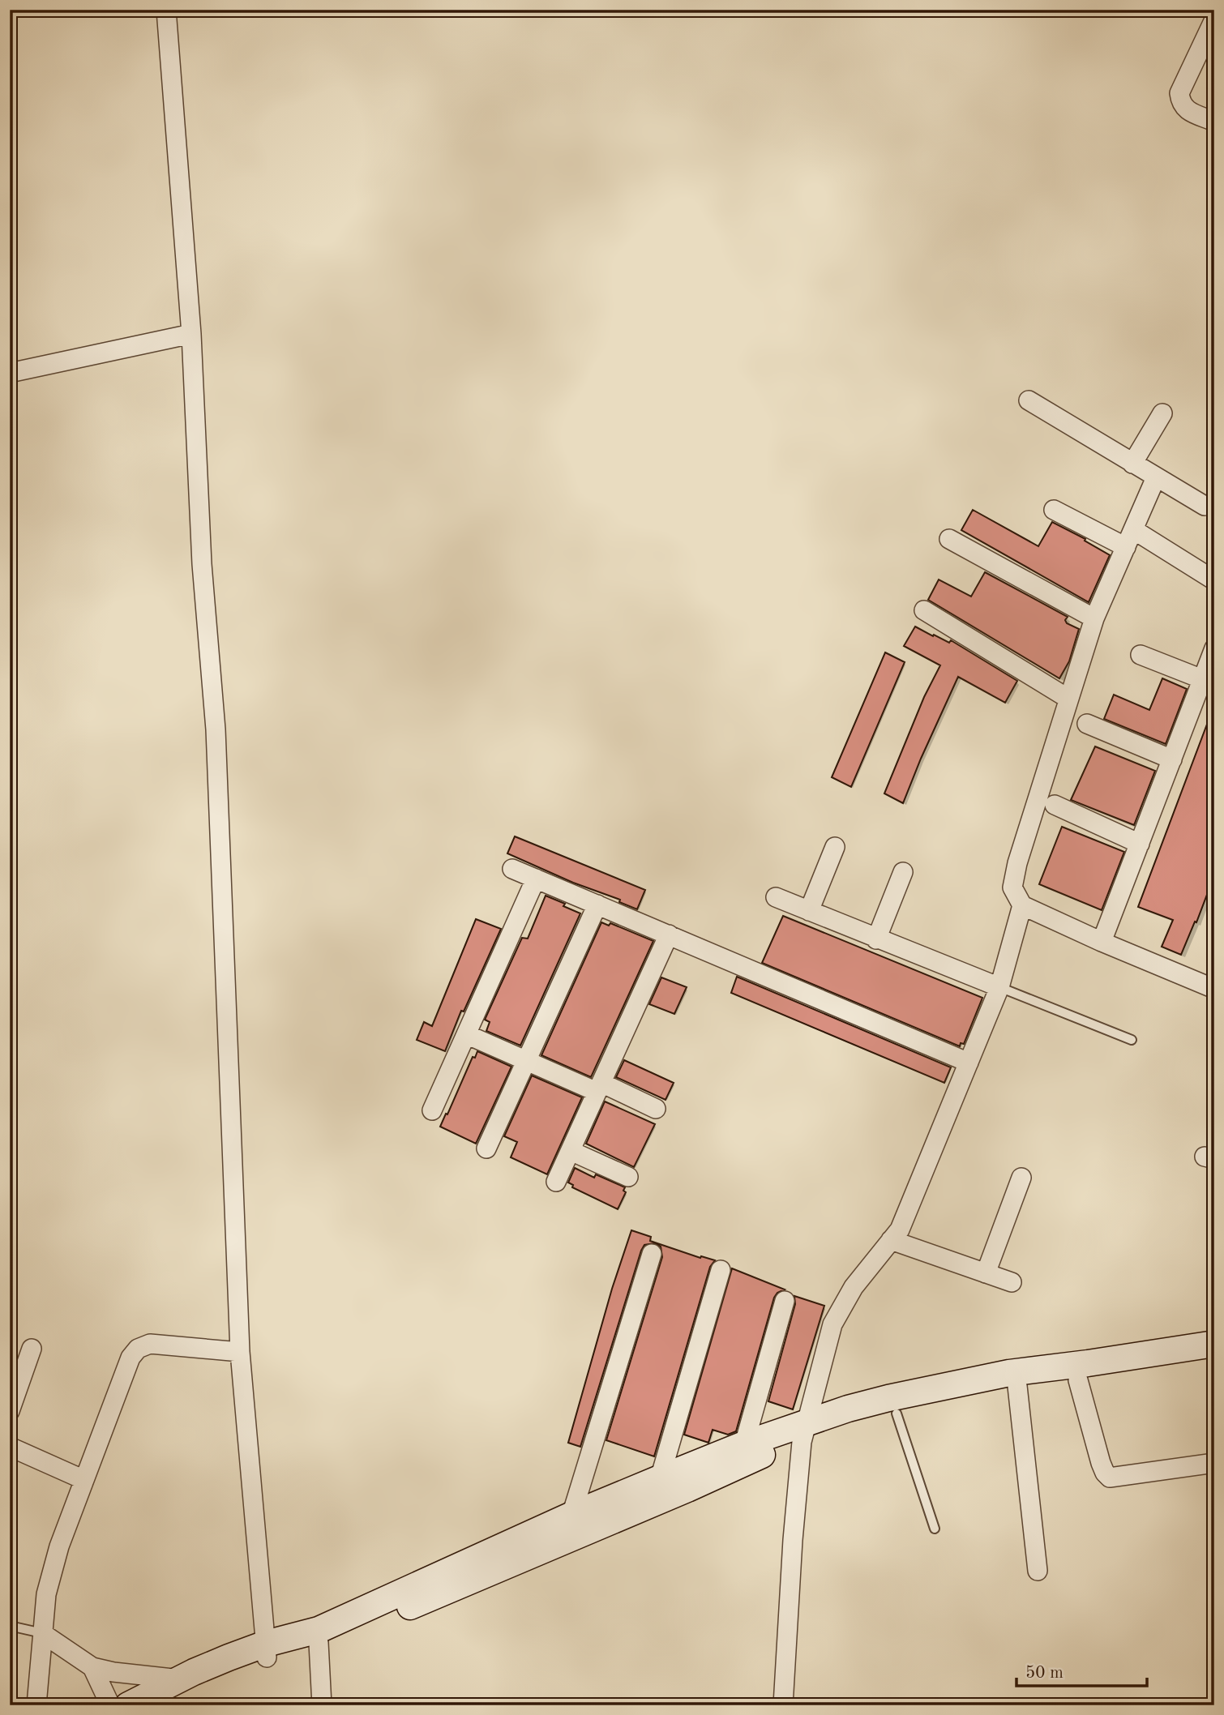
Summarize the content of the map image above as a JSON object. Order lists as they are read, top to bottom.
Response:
{
  "scale_bar": "50 m"
}
